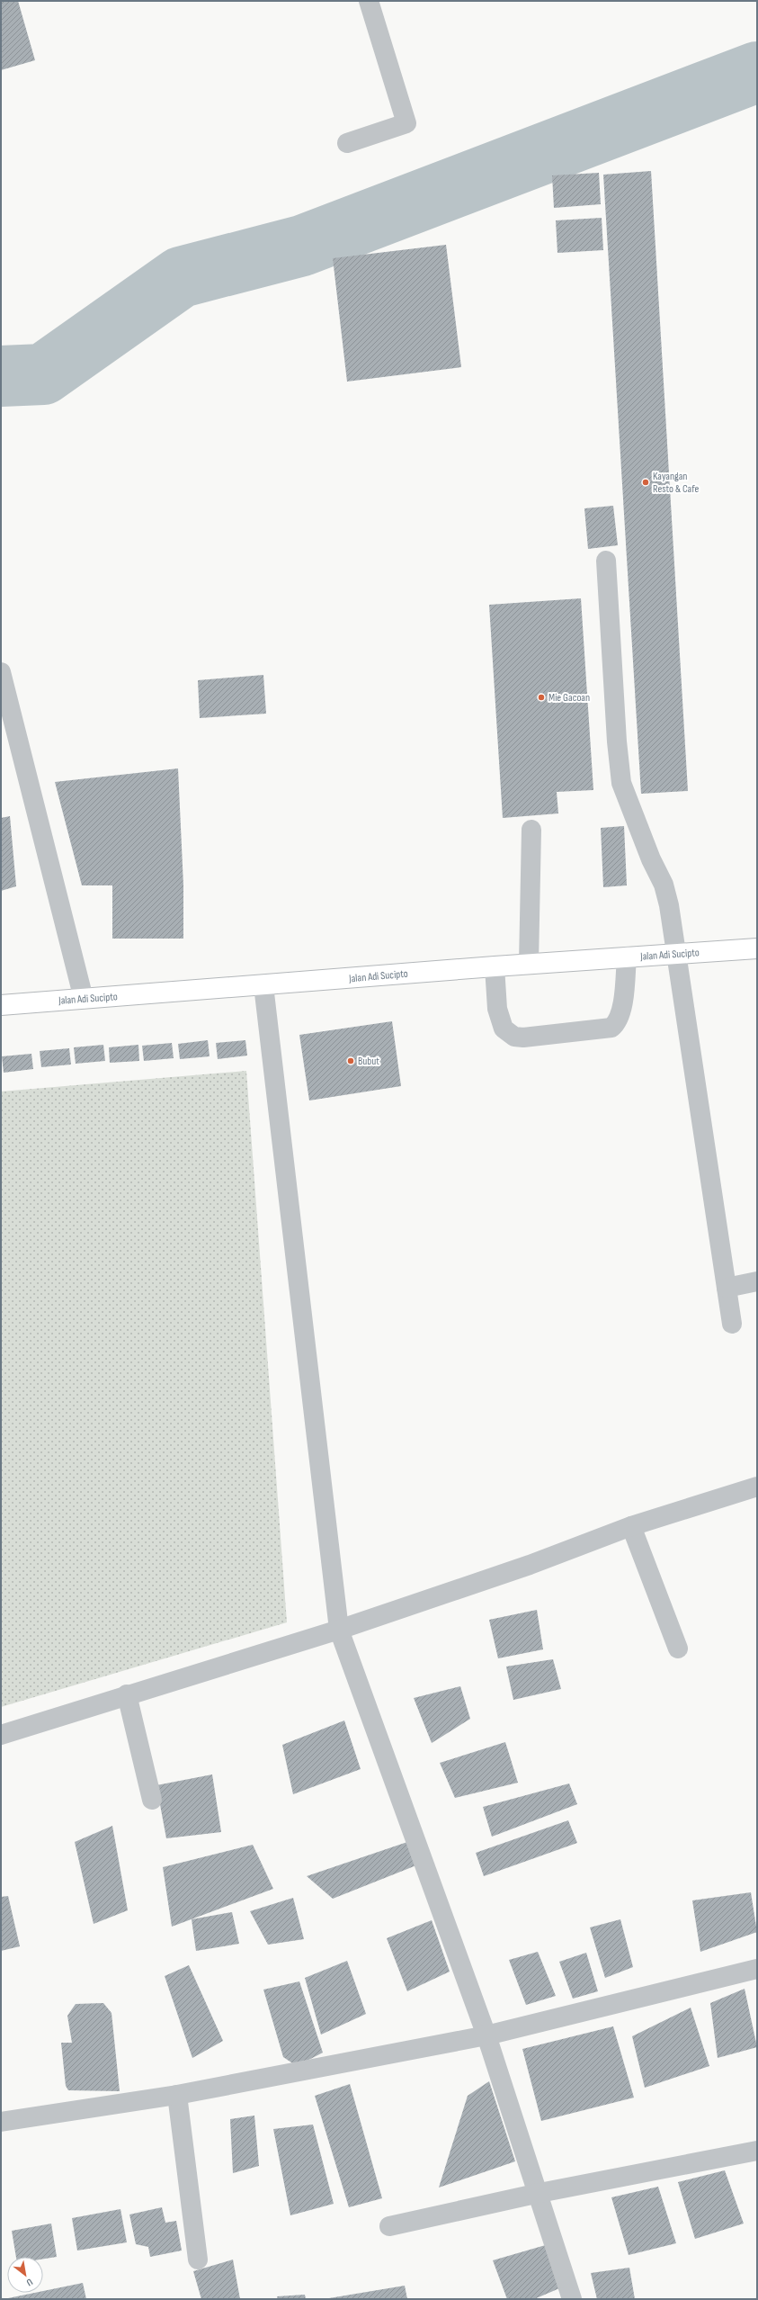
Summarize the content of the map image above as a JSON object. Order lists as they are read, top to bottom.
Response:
{
  "streets": {
    "highway": ["Jalan Adi Sucipto"]
  },
  "places": ["Kayangan Resto & Cafe", "Mie Gacoan", "Bubut"],
  "north": "bottom right"
}
